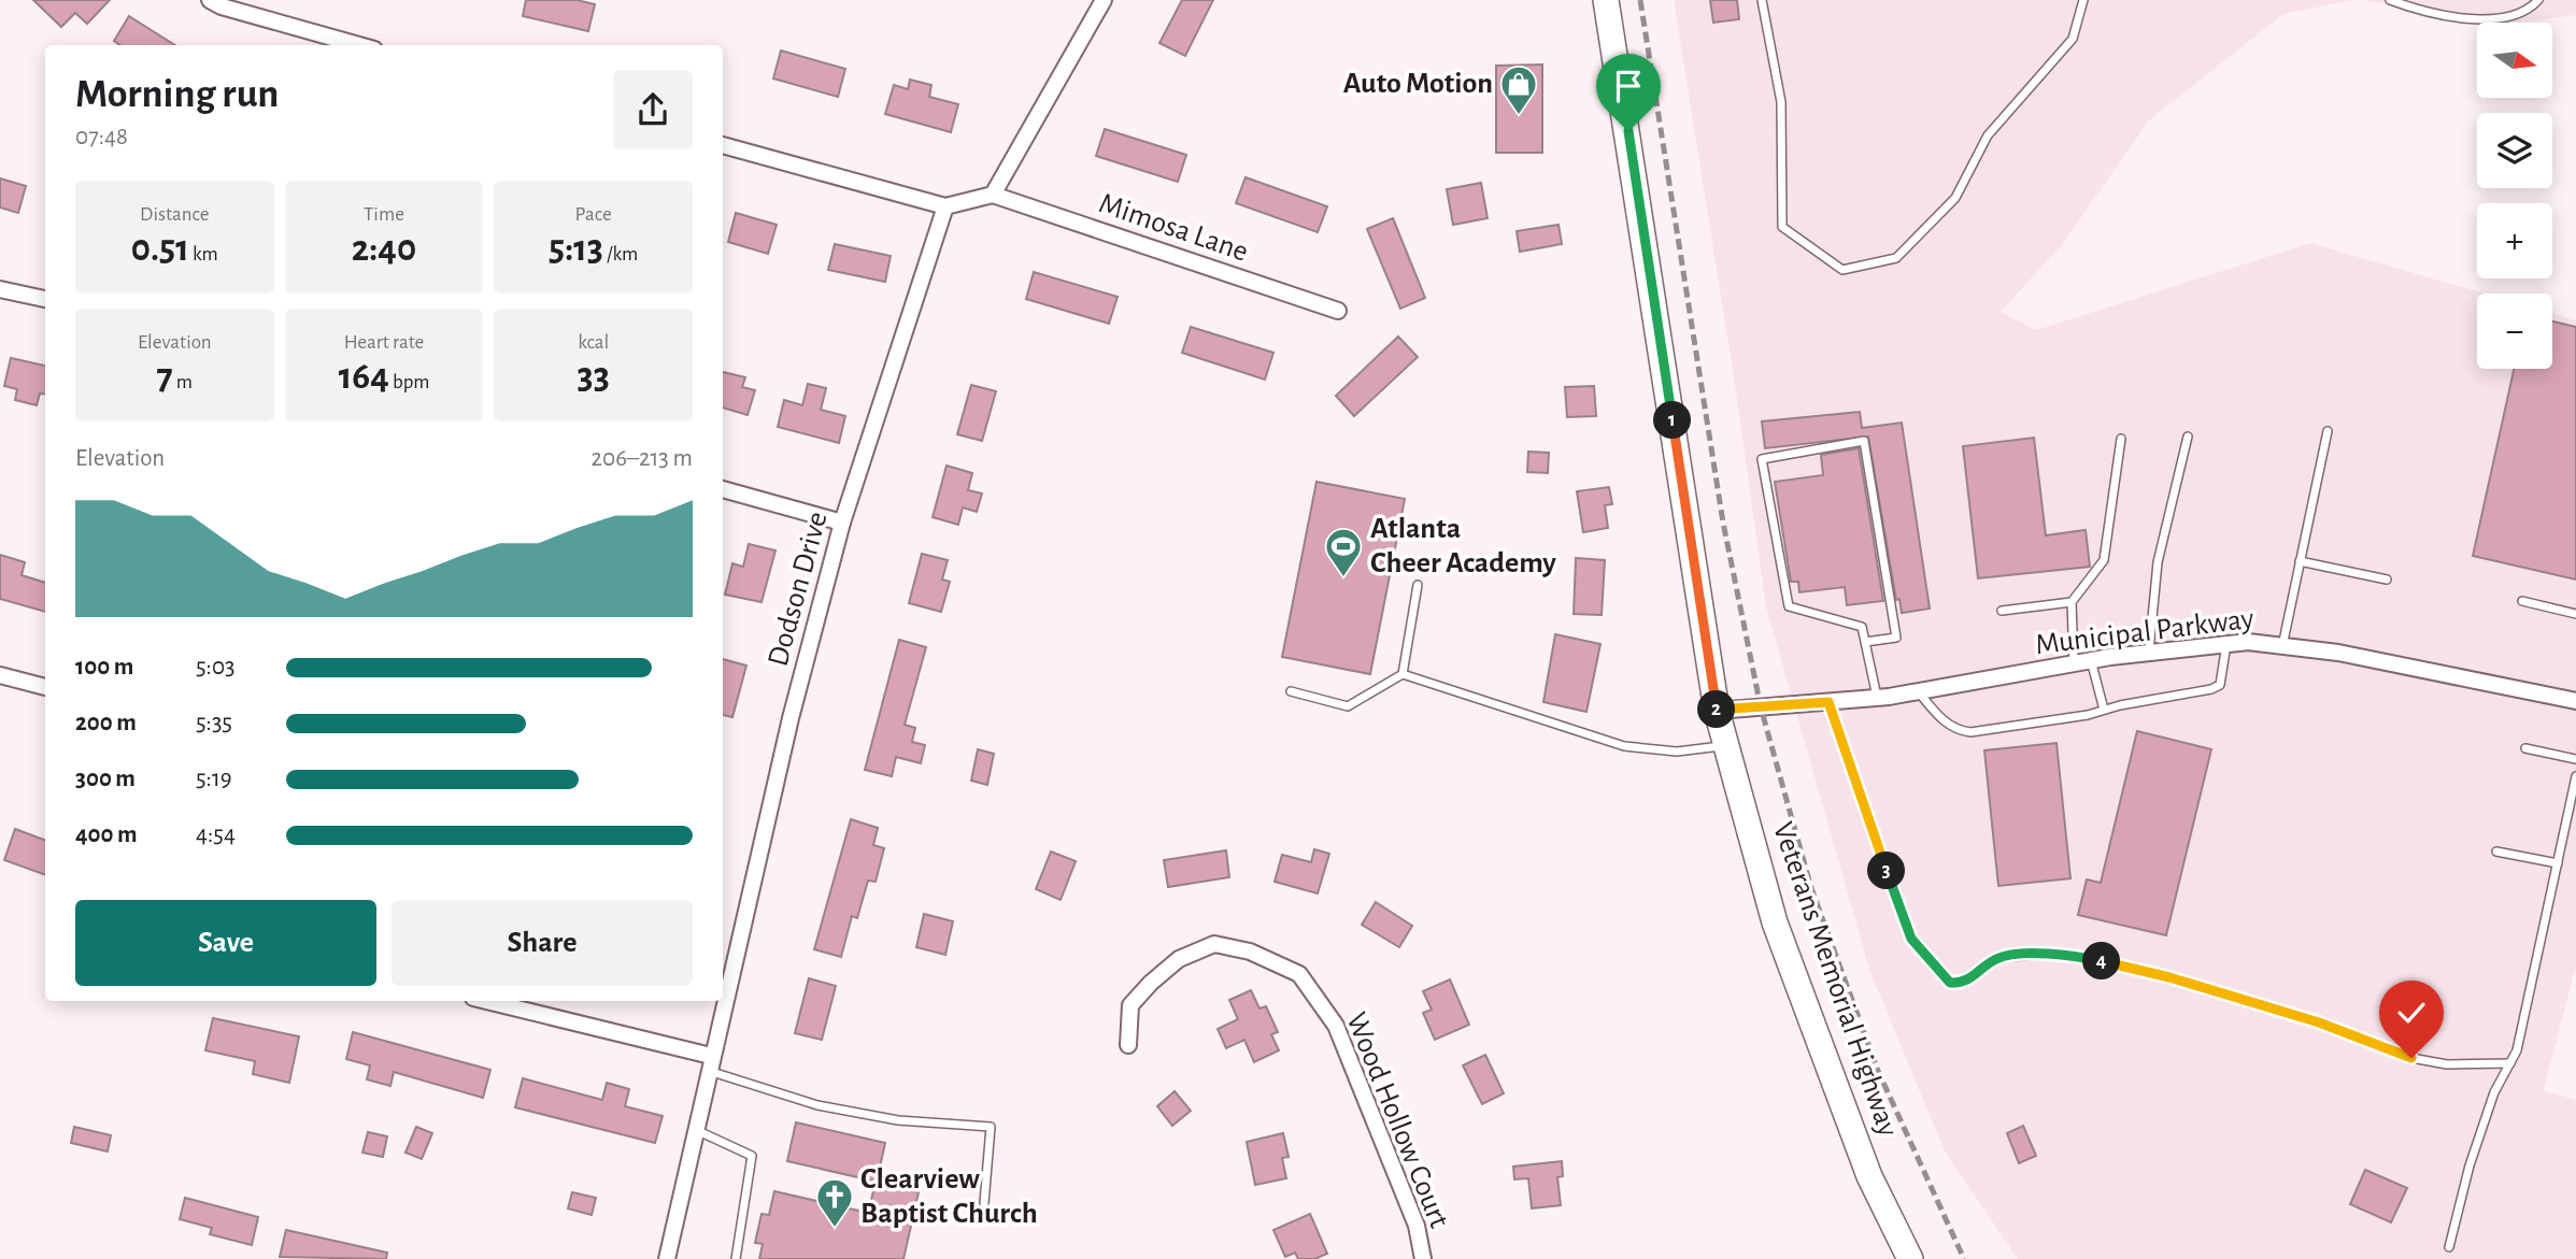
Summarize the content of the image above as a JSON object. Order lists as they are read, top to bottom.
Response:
{
  "streets": {
    "main road": ["Veterans Memorial Highway"],
    "street": [
      "Mimosa Lane",
      "Dodson Drive",
      "Municipal Parkway",
      "Wood Hollow Court"
    ]
  },
  "crossings": [
    ["Municipal Parkway", "Veterans Memorial Highway"]
  ],
  "places": {
    "shop": ["Auto Motion"],
    "sports": ["Atlanta Cheer Academy"],
    "church": ["Clearview Baptist Church"]
  },
  "north": "right",
  "page": {
    "map_buttons": ["+", "−"],
    "heading": ["Morning run", "07:48"],
    "stats": [
      ["Distance", "0.51 km"],
      ["Time", "2:40"],
      ["Pace", "5:13 /km"],
      ["Elevation", "7 m"],
      ["Heart rate", "164 bpm"],
      ["kcal", "33"]
    ],
    "pins": [
      "1",
      "2",
      "3",
      "4"
    ],
    "chart": ["Elevation", "206–213 m"],
    "list": [
      {
        "name": "100 m",
        "note": "5:03"
      },
      {
        "name": "200 m",
        "note": "5:35"
      },
      {
        "name": "300 m",
        "note": "5:19"
      },
      {
        "name": "400 m",
        "note": "4:54"
      }
    ],
    "buttons": ["Save", "Share"]
  }
}
